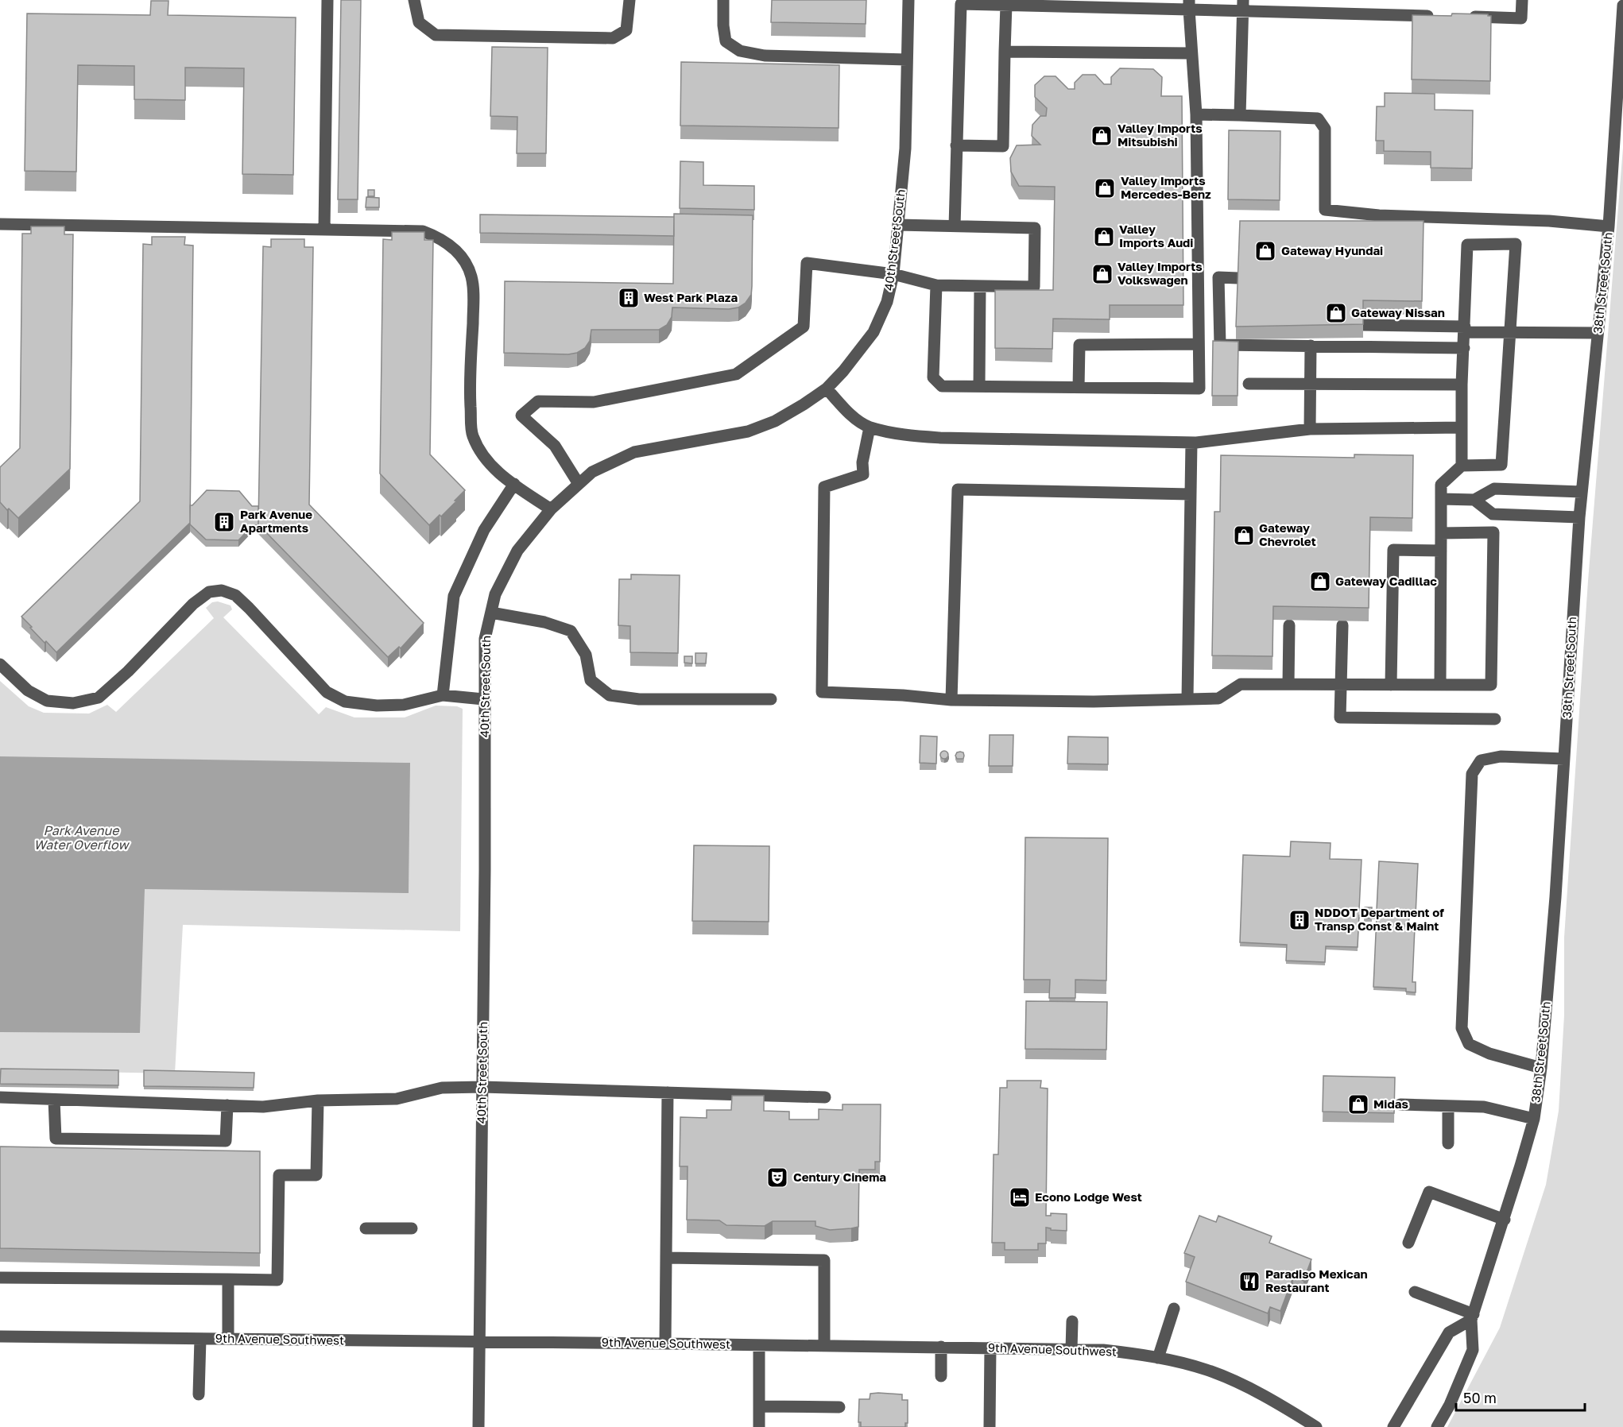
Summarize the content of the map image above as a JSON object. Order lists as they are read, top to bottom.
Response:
{
  "streets": {
    "street": ["40th Street South", "38th Street South", "9th Avenue Southwest"]
  },
  "crossings": [
    ["40th Street South", "9th Avenue Southwest"]
  ],
  "water": ["Park Avenue Water Overflow"],
  "places": {
    "shop": [
      "Valley Imports Mitsubishi",
      "Valley Imports Mercedes-Benz",
      "Valley Imports Audi",
      "Gateway Hyundai",
      "Valley Imports Volkswagen",
      "Gateway Nissan",
      "Gateway Chevrolet",
      "Gateway Cadillac",
      "Midas"
    ],
    "building": ["West Park Plaza", "Park Avenue Apartments", "NDDOT Department of Transp Const & Maint"],
    "theatre": ["Century Cinema"],
    "hotel": ["Econo Lodge West"],
    "restaurant": ["Paradiso Mexican Restaurant"]
  },
  "scale_bar": "50 m"
}
